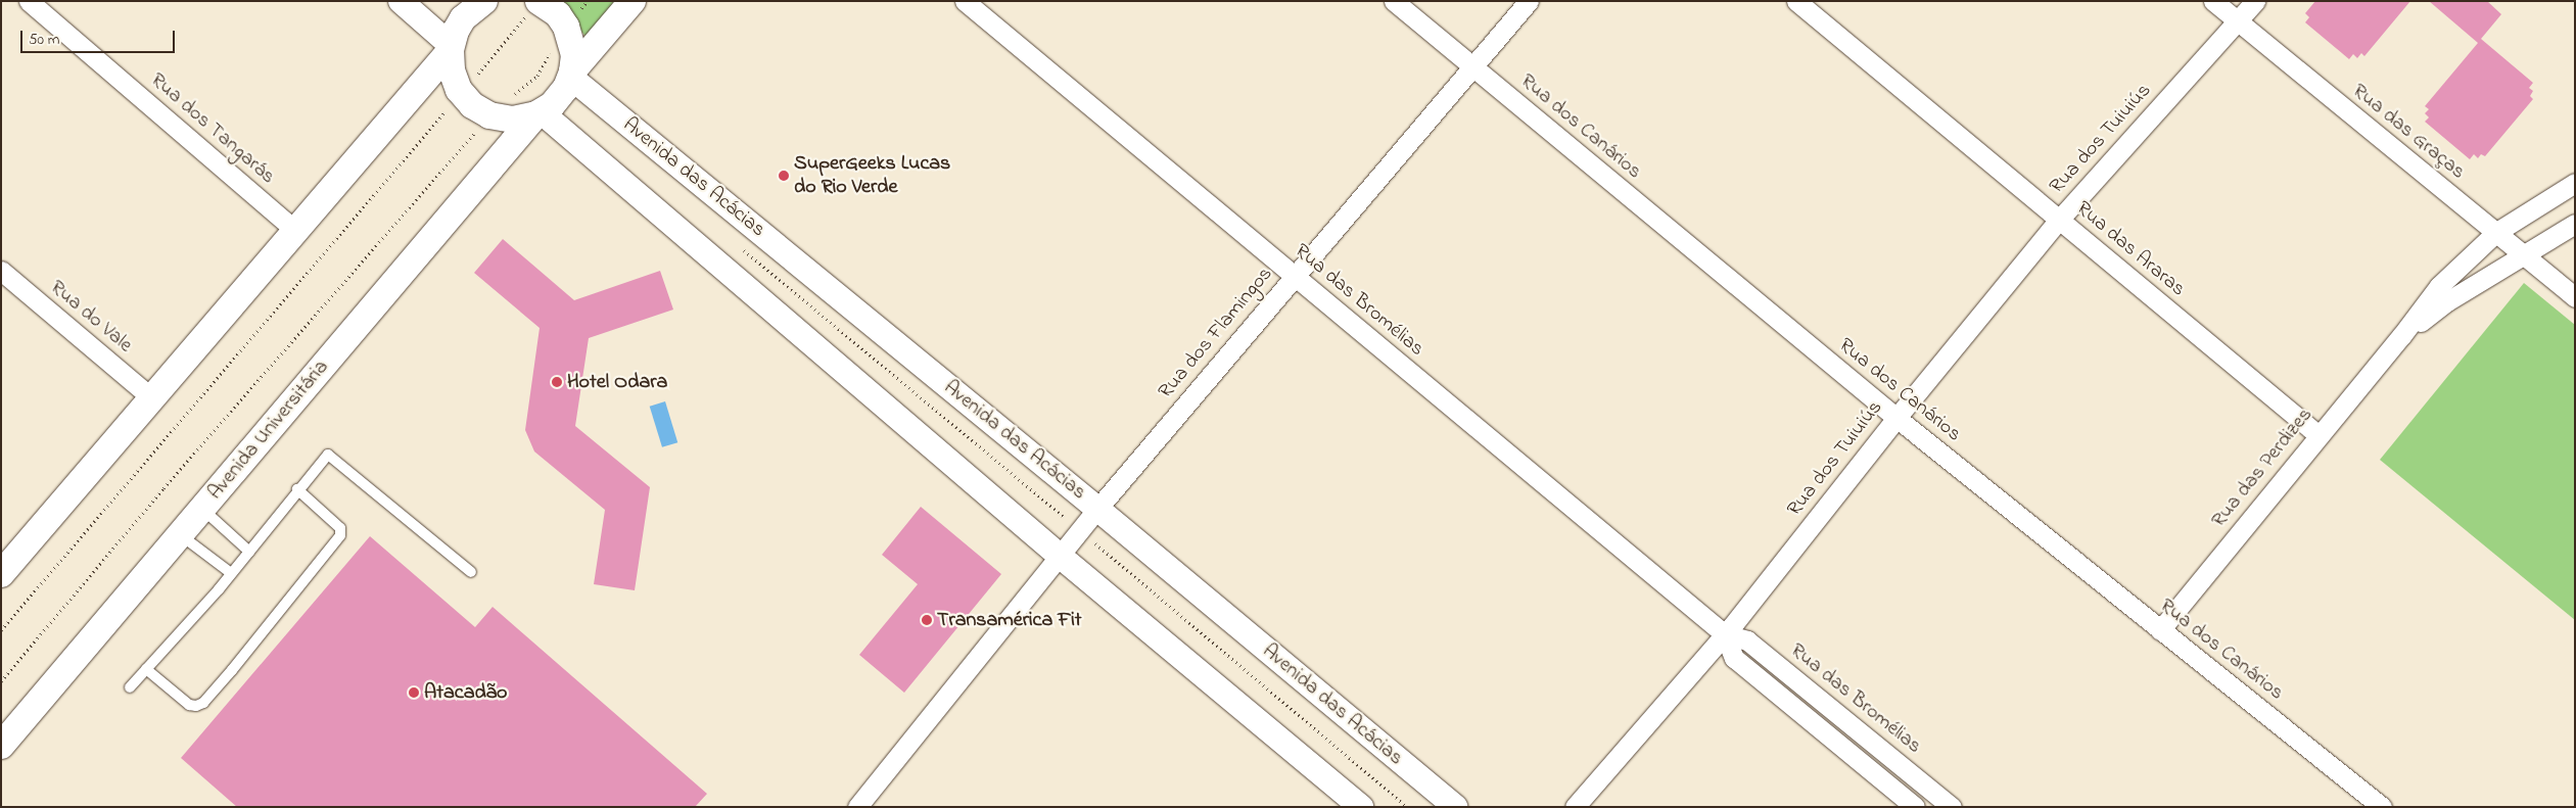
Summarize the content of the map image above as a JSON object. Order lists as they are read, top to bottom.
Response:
{
  "streets": {
    "main road": ["Avenida Universitária"],
    "street": [
      "Rua dos Canários",
      "Rua dos Tangarás",
      "Rua das Graças",
      "Rua dos Tuiuiús",
      "Avenida das Acácias",
      "Rua das Araras",
      "Rua das Bromélias",
      "Rua do Vale",
      "Rua dos Flamingos",
      "Rua das Perdizes"
    ]
  },
  "crossings": [
    ["Rua dos Canários", "Rua dos Tuiuiús"],
    ["Rua dos Canários", "Rua dos Flamingos"],
    ["Rua dos Canários", "Rua das Perdizes"],
    ["Rua das Graças", "Rua dos Tuiuiús"],
    ["Rua das Graças", "Rua das Perdizes"],
    ["Rua dos Tuiuiús", "Rua das Araras"],
    ["Rua dos Tuiuiús", "Rua das Bromélias"],
    ["Avenida das Acácias", "Rua dos Flamingos"],
    ["Avenida das Acácias", "Avenida Universitária"],
    ["Rua das Araras", "Rua das Perdizes"],
    ["Rua das Bromélias", "Rua dos Flamingos"]
  ],
  "places": [
    "SuperGeeks Lucas do Rio Verde",
    "Hotel Odara",
    "Transamérica Fit",
    "Atacadão"
  ],
  "scale_bar": "50 m"
}
